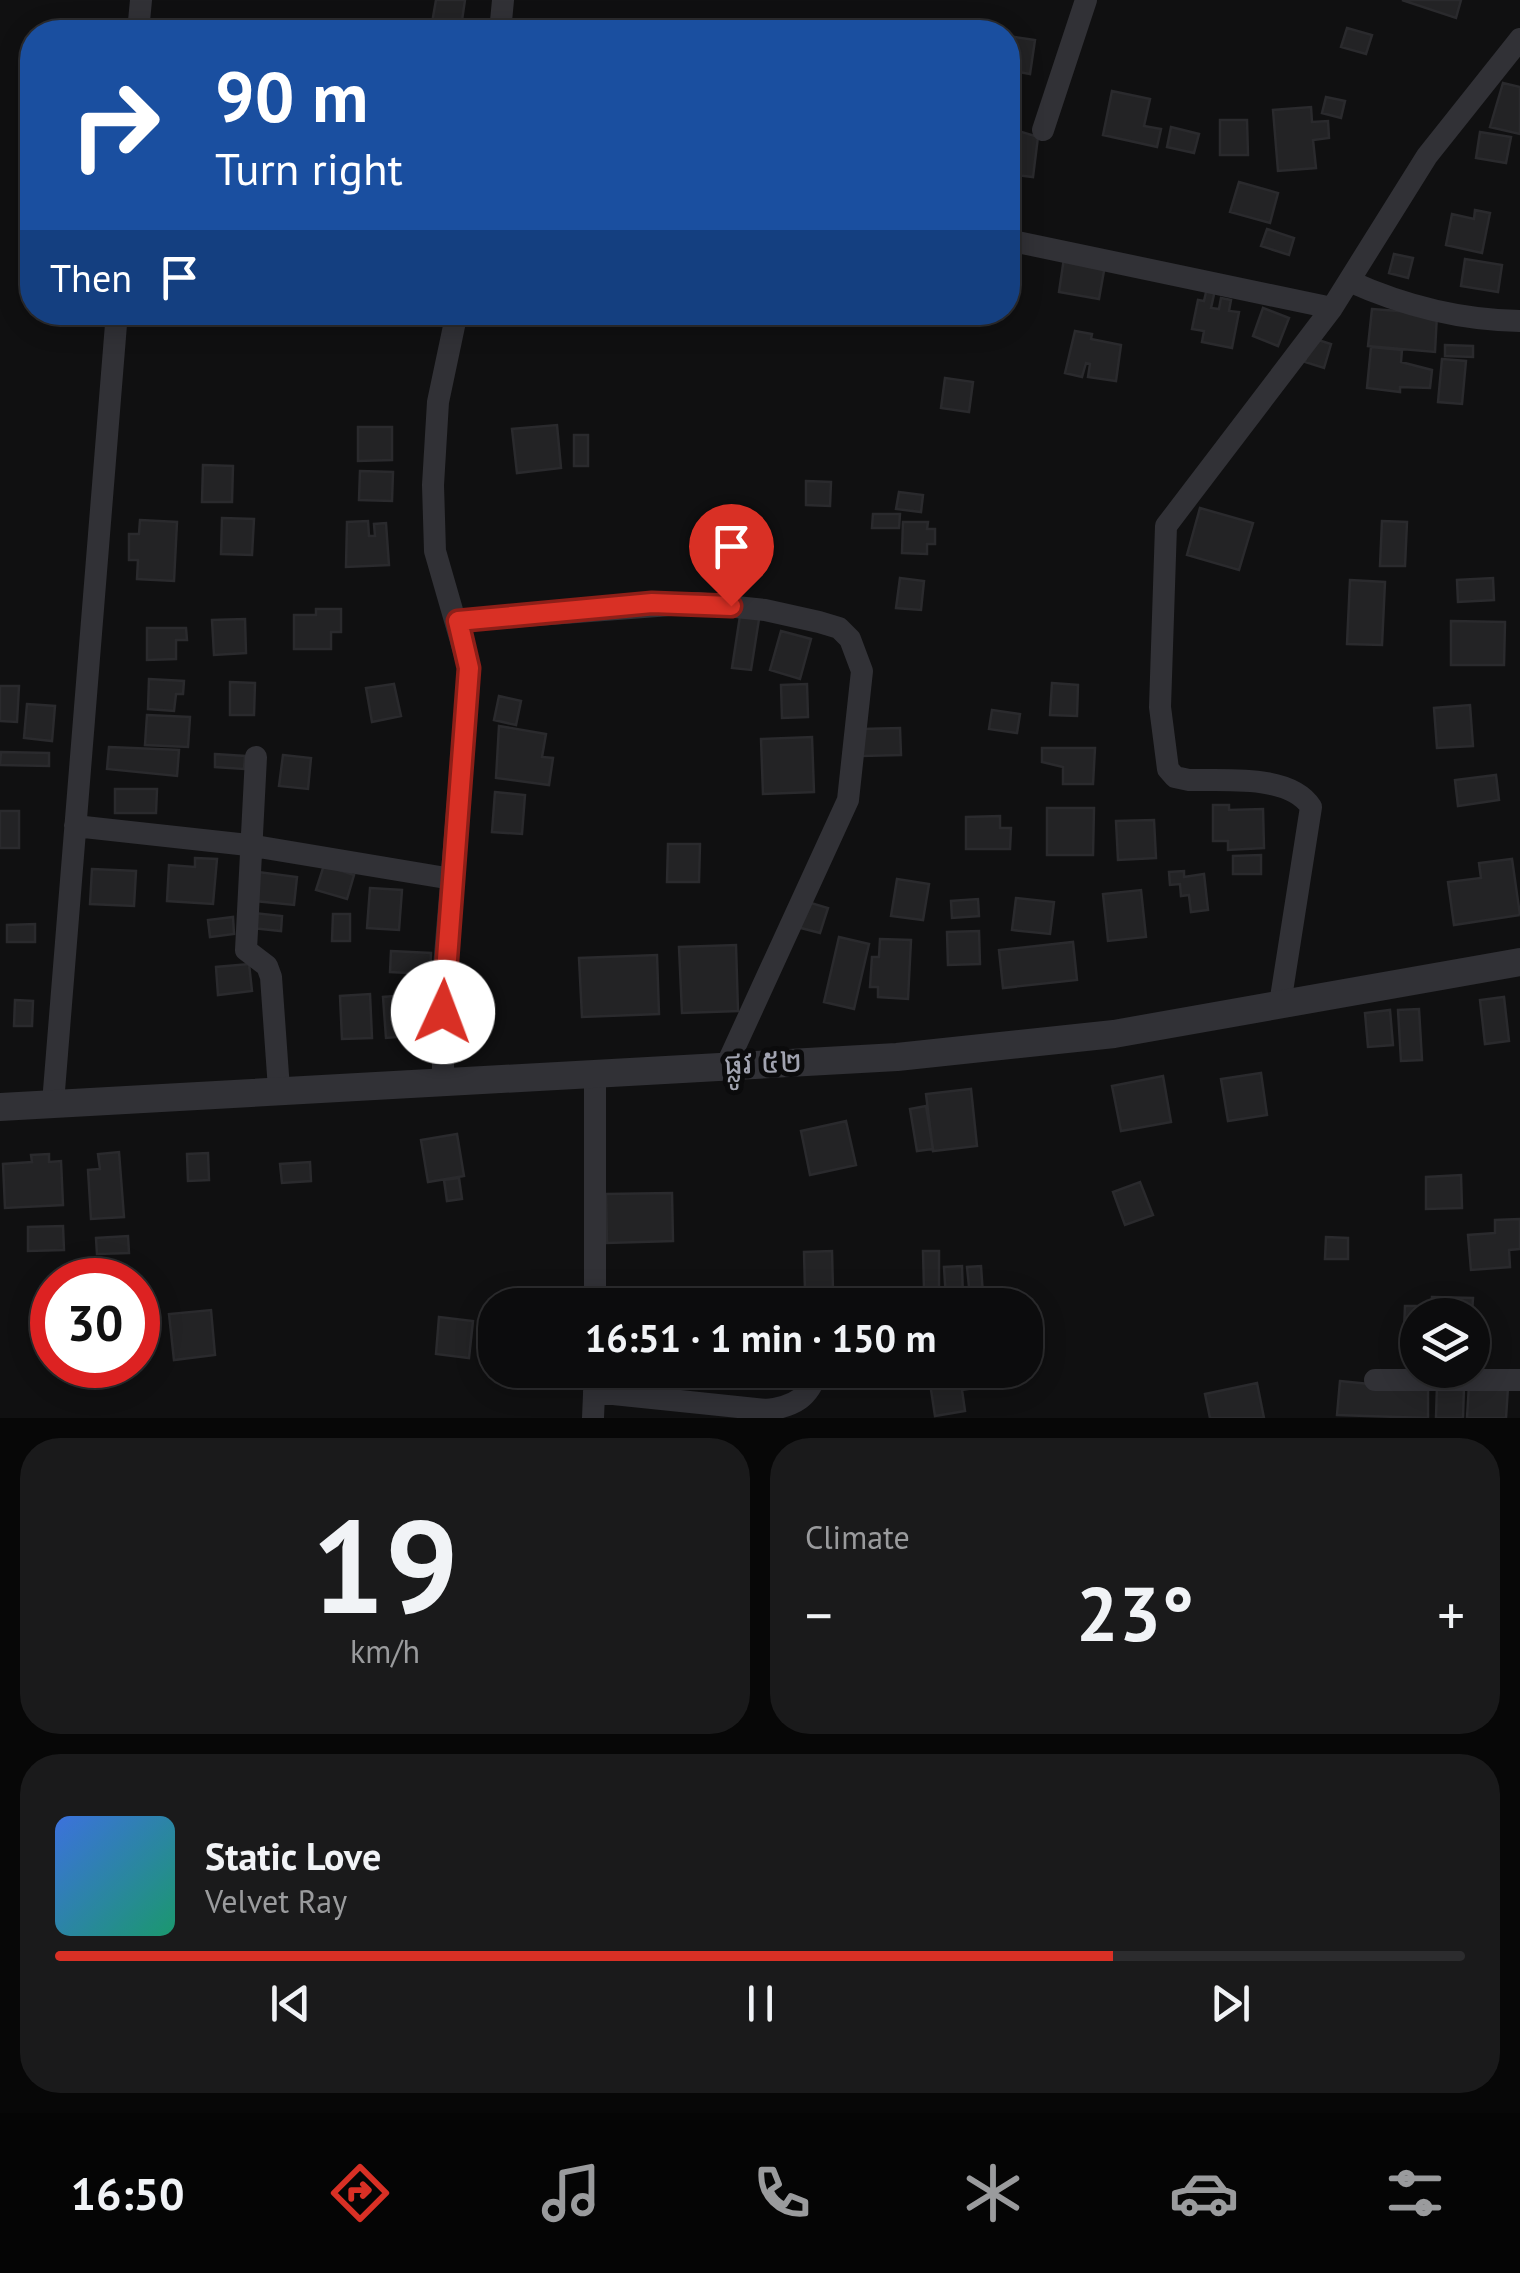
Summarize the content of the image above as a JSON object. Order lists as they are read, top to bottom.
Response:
{
  "streets": {
    "street": ["ផ្លូវ ៥២"]
  },
  "page": {
    "turn": ["90 m", "Turn right"],
    "then": "Then",
    "limit": "30",
    "trip": "16:51 · 1 min · 150 m",
    "tile": [
      ["19", "km/h"],
      "Climate"
    ],
    "heat": ["−", "23°", "+"],
    "song": ["Static Love", "Velvet Ray"],
    "tabs": "16:50"
  }
}
